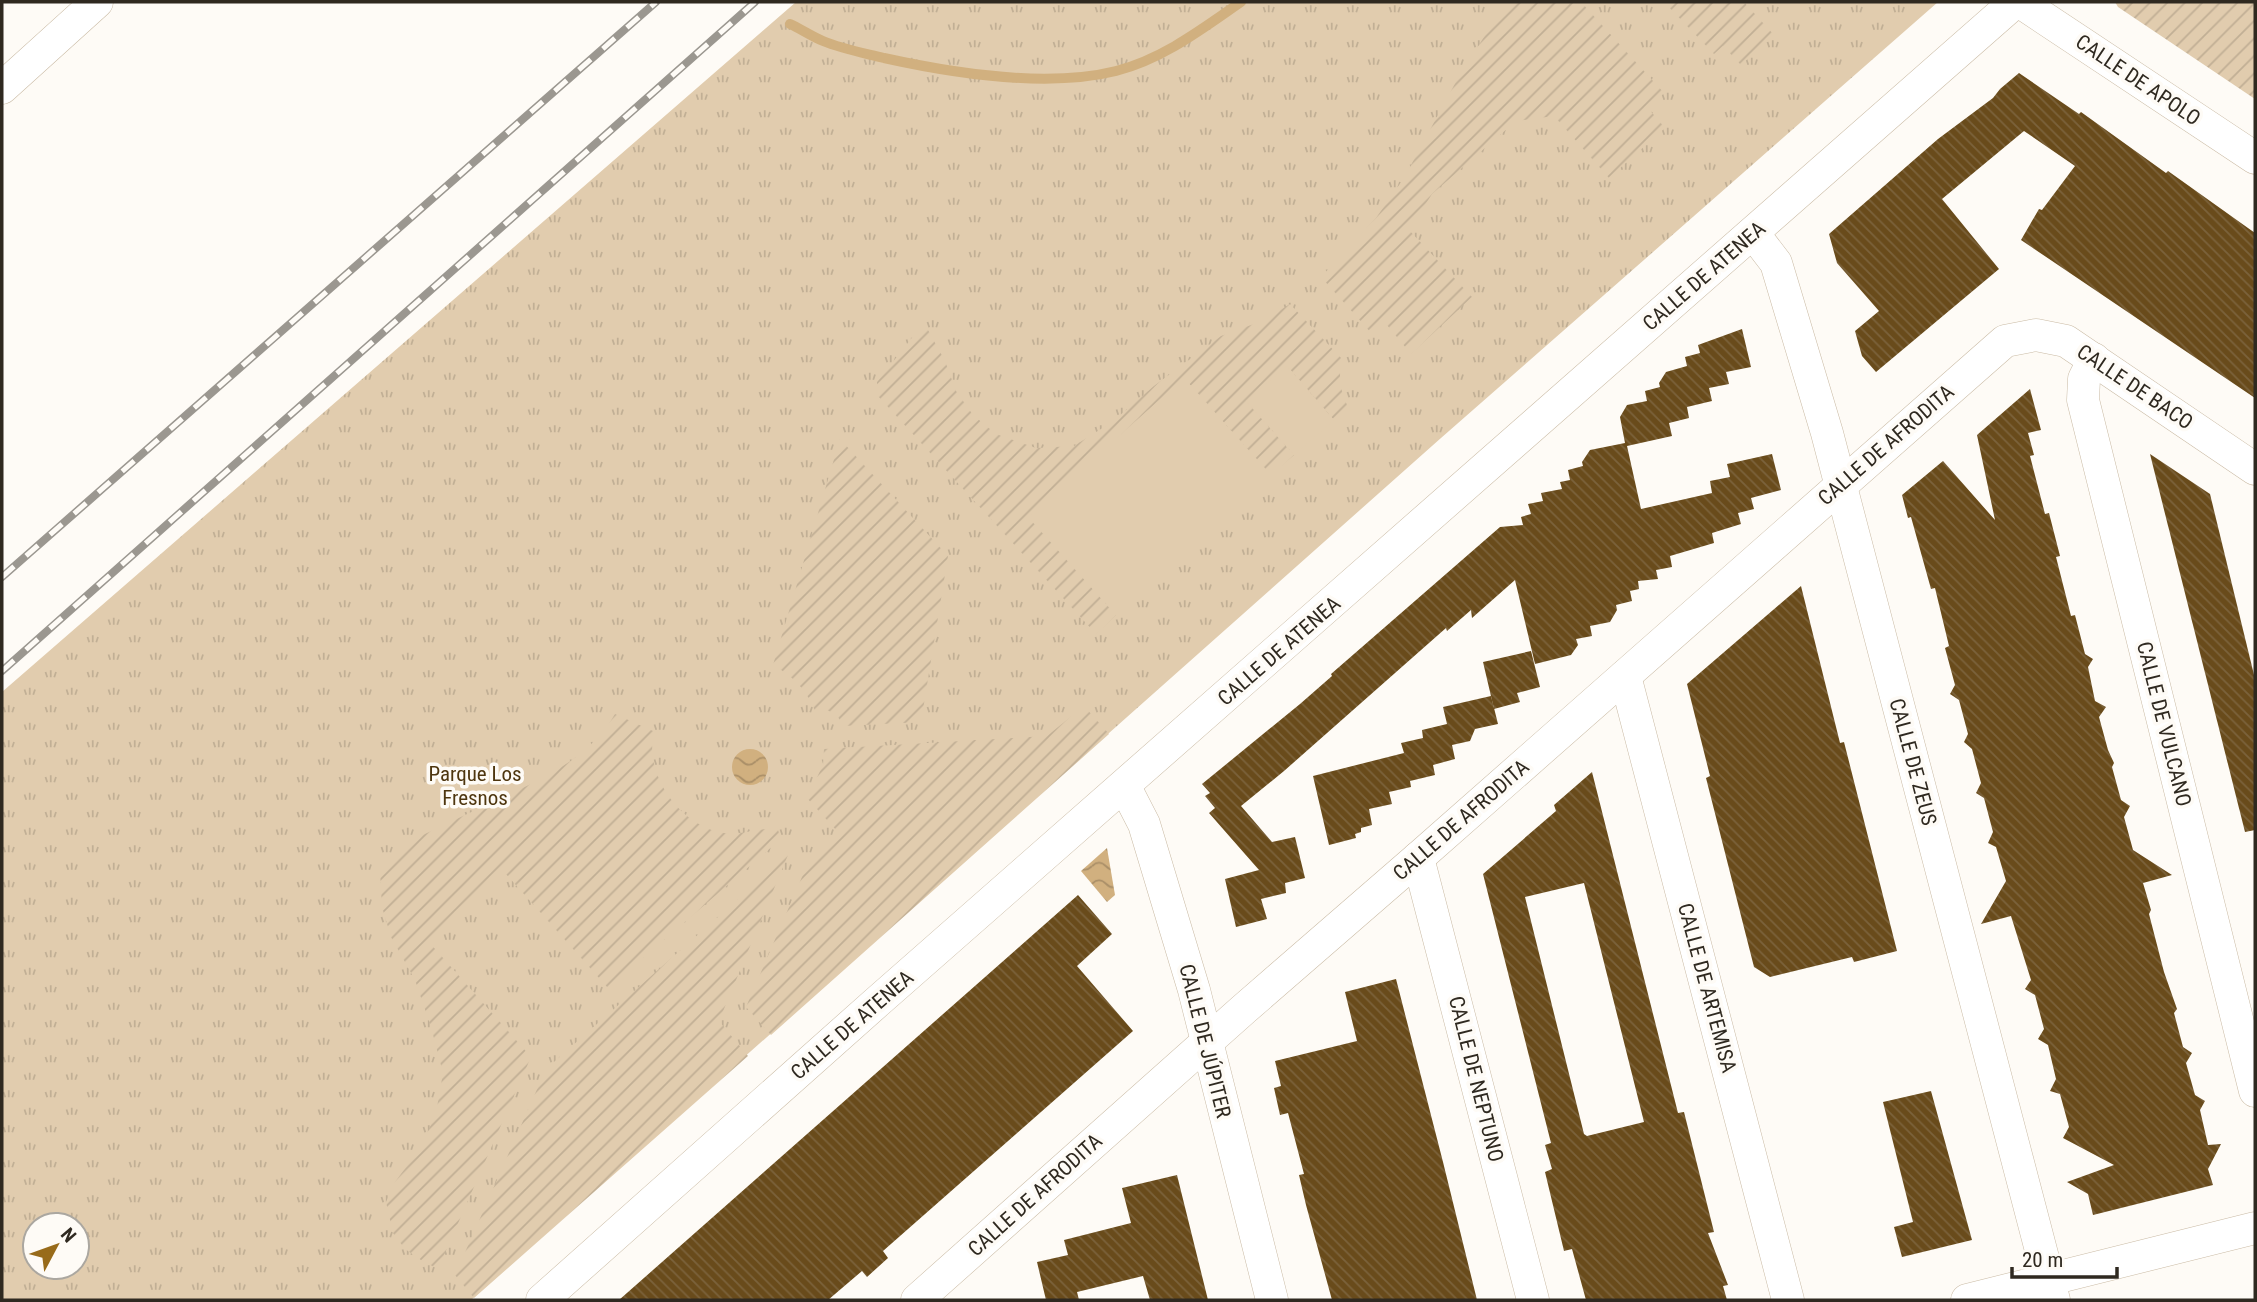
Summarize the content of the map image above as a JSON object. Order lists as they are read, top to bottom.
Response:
{
  "streets": {
    "street": [
      "CALLE DE APOLO",
      "CALLE DE ATENEA",
      "CALLE DE BACO",
      "CALLE DE AFRODITA",
      "CALLE DE VULCANO",
      "CALLE DE ZEUS",
      "CALLE DE ARTEMISA",
      "CALLE DE JÚPITER",
      "CALLE DE NEPTUNO"
    ]
  },
  "crossings": [
    ["CALLE DE APOLO", "CALLE DE ATENEA"],
    ["CALLE DE ATENEA", "CALLE DE ZEUS"],
    ["CALLE DE ATENEA", "CALLE DE JÚPITER"],
    ["CALLE DE BACO", "CALLE DE AFRODITA"],
    ["CALLE DE BACO", "CALLE DE VULCANO"],
    ["CALLE DE AFRODITA", "CALLE DE ZEUS"],
    ["CALLE DE AFRODITA", "CALLE DE ARTEMISA"],
    ["CALLE DE AFRODITA", "CALLE DE JÚPITER"],
    ["CALLE DE AFRODITA", "CALLE DE NEPTUNO"]
  ],
  "parks": ["Parque Los Fresnos"],
  "scale_bar": "20 m",
  "north": "top right"
}
